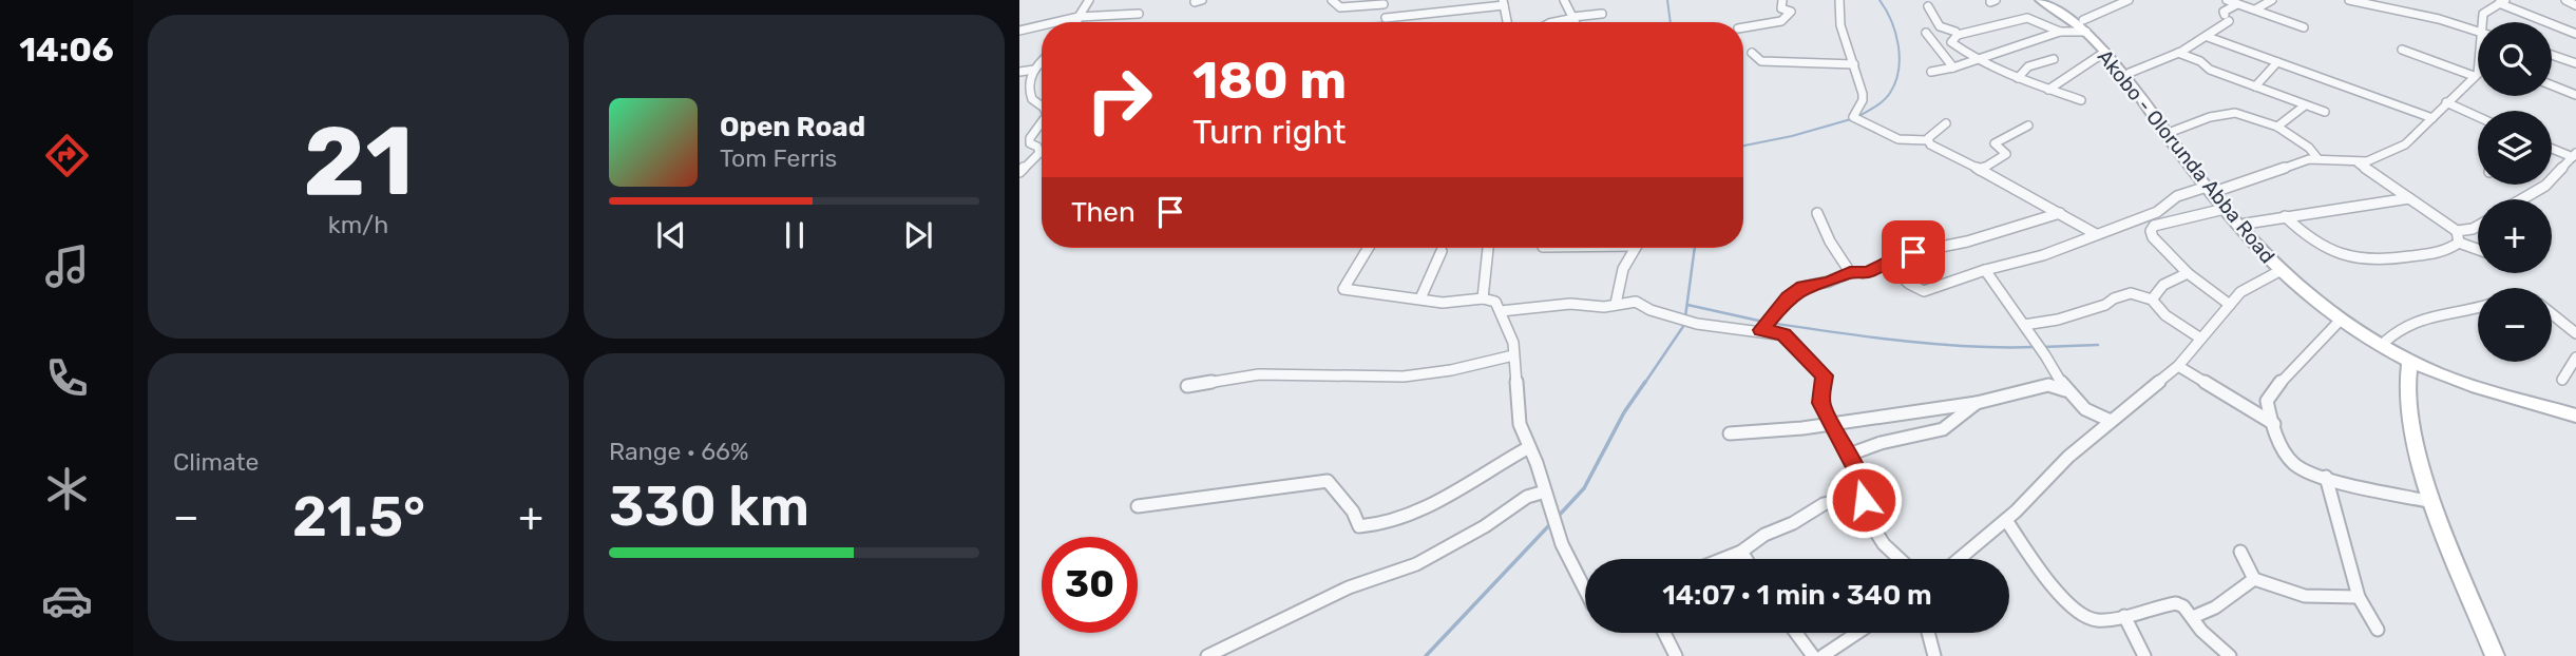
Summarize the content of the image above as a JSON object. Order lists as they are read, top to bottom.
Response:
{
  "streets": {
    "main road": ["Akobo - Olorunda Abba Road"]
  },
  "page": {
    "tabs": "14:06",
    "tile": [
      ["21", "km/h"],
      "Climate",
      ["Range · 66%", "330 km"]
    ],
    "map_buttons": ["+", "−"],
    "turn": ["180 m", "Turn right"],
    "song": ["Open Road", "Tom Ferris"],
    "then": "Then",
    "heat": ["−", "21.5°", "+"],
    "limit": "30",
    "trip": "14:07 · 1 min · 340 m"
  }
}
